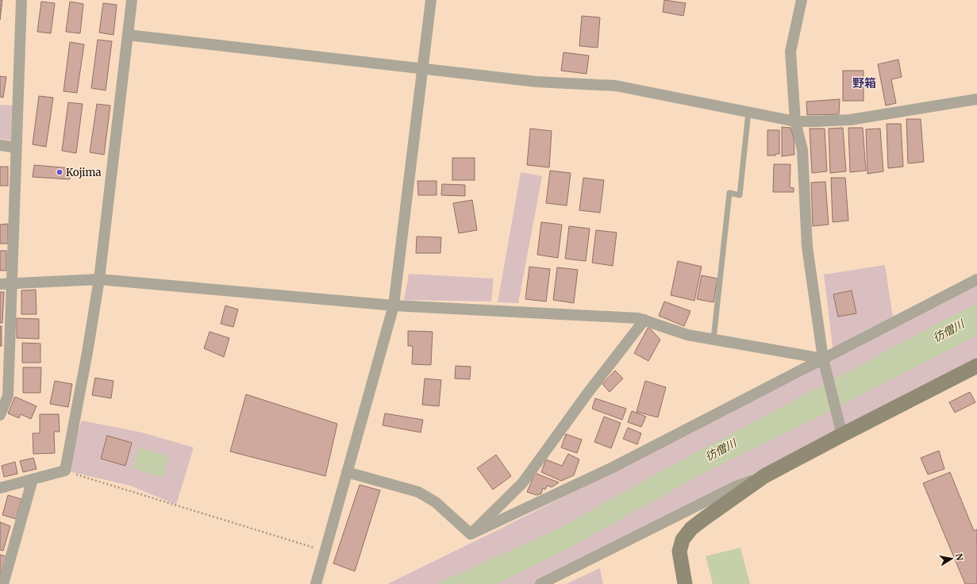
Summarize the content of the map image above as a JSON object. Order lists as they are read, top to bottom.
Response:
{
  "districts": ["野箱"],
  "water": ["彷僧川"],
  "places": ["Kojima"],
  "north": "right"
}
